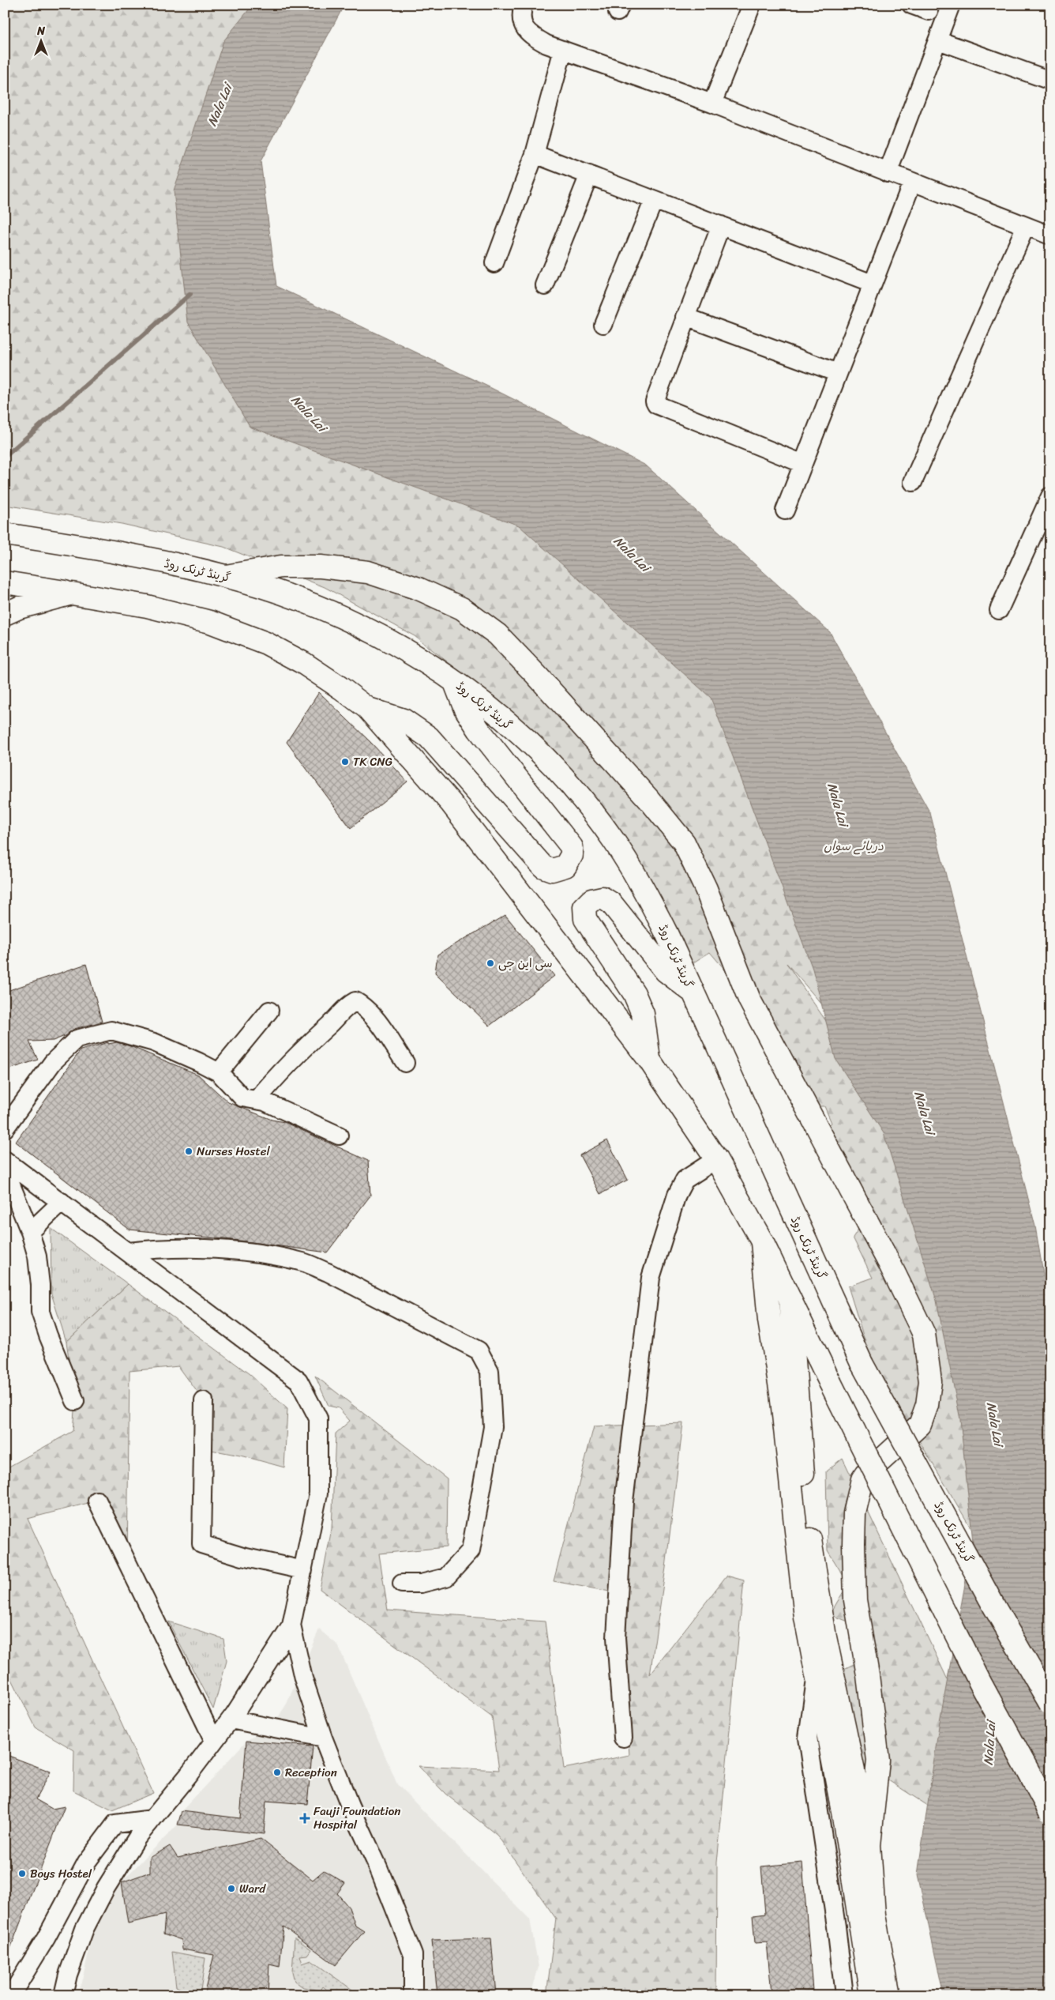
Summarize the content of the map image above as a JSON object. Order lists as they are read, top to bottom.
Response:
{
  "streets": {
    "main road": ["گرینڈ ٹرنک روڈ"]
  },
  "water": ["Nala Lai", "دریائے سواں"],
  "places": {
    "other": [
      "TK CNG",
      "سی این جی",
      "Nurses Hostel",
      "Reception",
      "Boys Hostel",
      "Ward"
    ],
    "health": ["Fauji Foundation Hospital"]
  },
  "north": "top"
}
